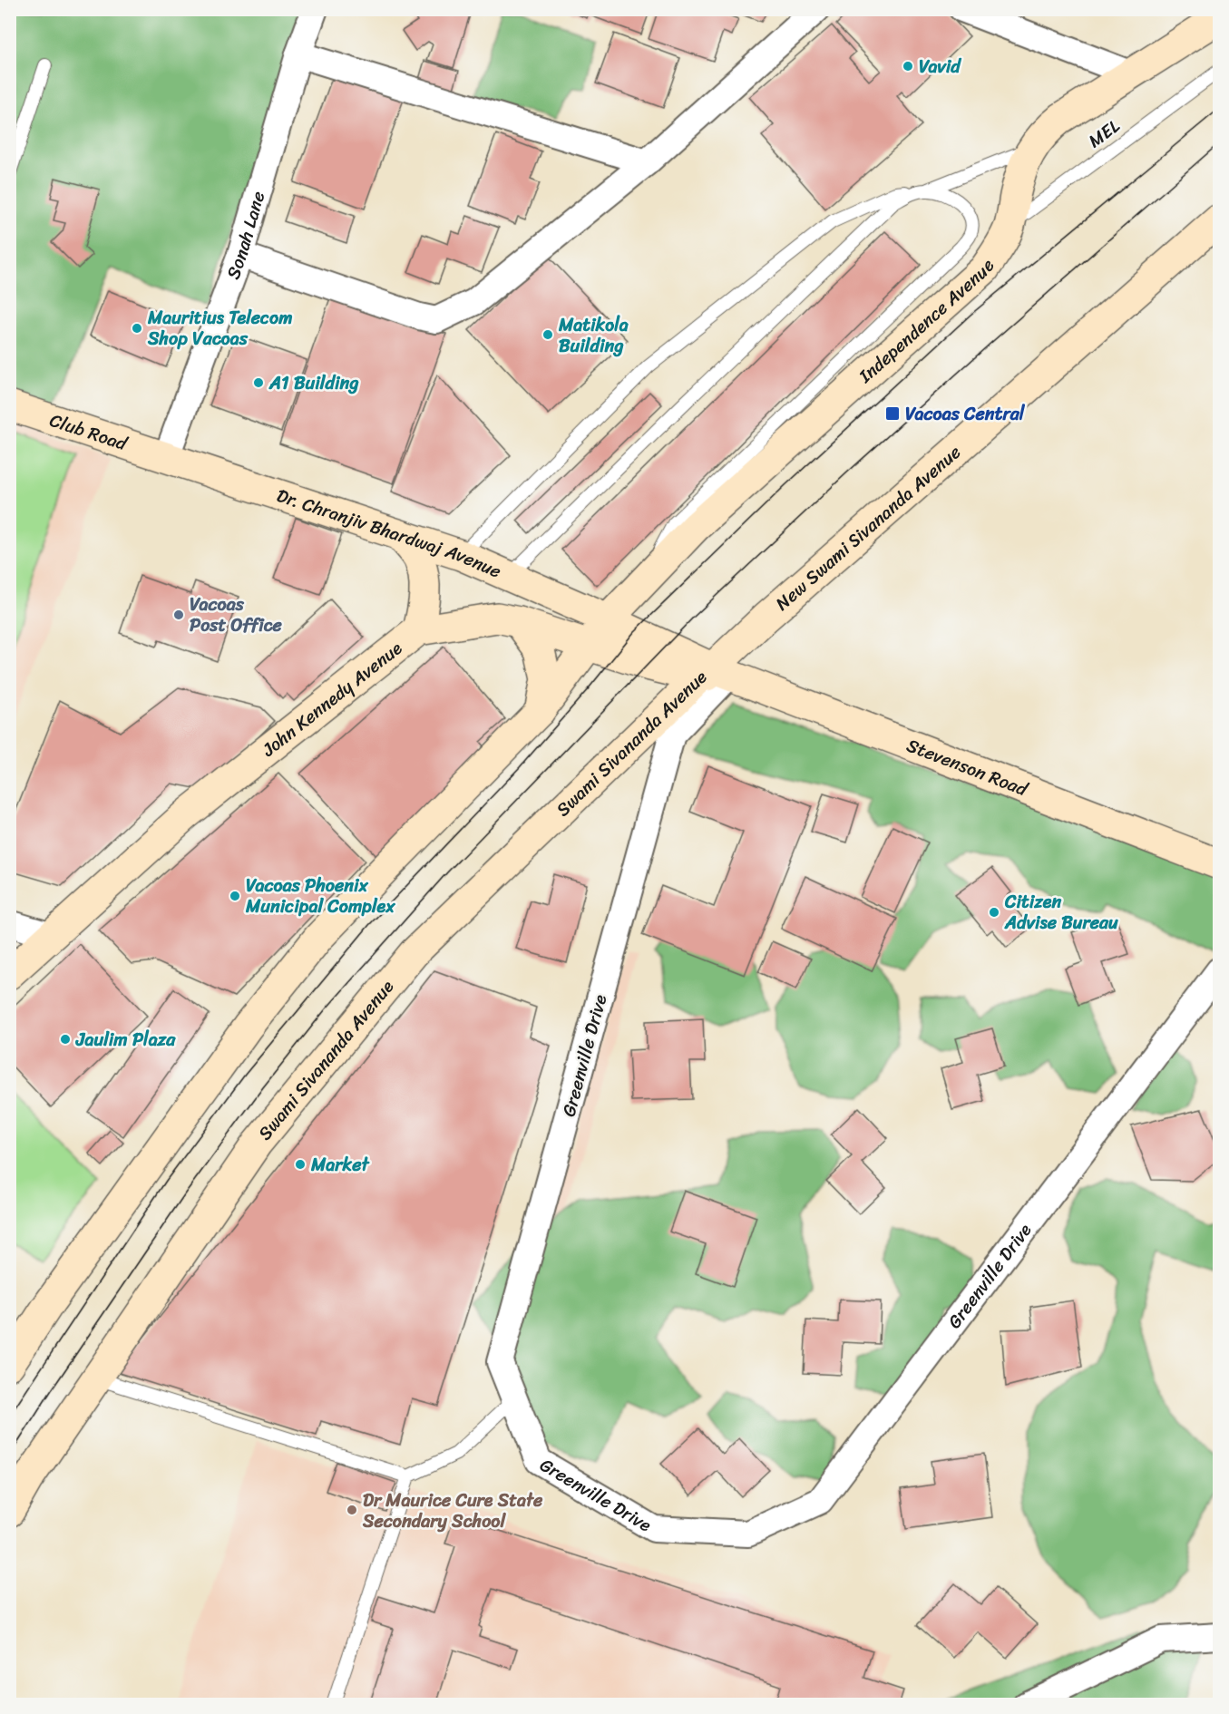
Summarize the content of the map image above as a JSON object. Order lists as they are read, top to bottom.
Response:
{
  "streets": {
    "street": [
      "Sonah Lane",
      "Independence Avenue",
      "Club Road",
      "New Swami Sivananda Avenue",
      "Dr. Chranjiv Bhardwaj Avenue",
      "John Kennedy Avenue",
      "Swami Sivananda Avenue",
      "Stevenson Road",
      "Greenville Drive"
    ],
    "lane": ["MEL"]
  },
  "crossings": [
    ["MEL", "Independence Avenue"],
    ["Sonah Lane", "Club Road"],
    ["Sonah Lane", "Dr. Chranjiv Bhardwaj Avenue"],
    ["Independence Avenue", "Dr. Chranjiv Bhardwaj Avenue"],
    ["Club Road", "Dr. Chranjiv Bhardwaj Avenue"],
    ["New Swami Sivananda Avenue", "Dr. Chranjiv Bhardwaj Avenue"],
    ["New Swami Sivananda Avenue", "John Kennedy Avenue"],
    ["New Swami Sivananda Avenue", "Swami Sivananda Avenue"],
    ["New Swami Sivananda Avenue", "Stevenson Road"],
    ["New Swami Sivananda Avenue", "Greenville Drive"],
    ["Dr. Chranjiv Bhardwaj Avenue", "John Kennedy Avenue"],
    ["Dr. Chranjiv Bhardwaj Avenue", "Swami Sivananda Avenue"],
    ["Dr. Chranjiv Bhardwaj Avenue", "Stevenson Road"],
    ["Dr. Chranjiv Bhardwaj Avenue", "Greenville Drive"],
    ["John Kennedy Avenue", "Swami Sivananda Avenue"],
    ["John Kennedy Avenue", "Stevenson Road"],
    ["John Kennedy Avenue", "Greenville Drive"],
    ["Swami Sivananda Avenue", "Stevenson Road"],
    ["Swami Sivananda Avenue", "Greenville Drive"],
    ["Stevenson Road", "Greenville Drive"]
  ],
  "places": {
    "other": [
      "Vavid",
      "Mauritius Telecom Shop Vacoas",
      "Matikola Building",
      "A1 Building",
      "Vacoas Post Office",
      "Vacoas Phoenix Municipal Complex",
      "Citizen Advise Bureau",
      "Jaulim Plaza",
      "Market",
      "Dr Maurice Cure State Secondary School"
    ],
    "transit": ["Vacoas Central"]
  }
}
